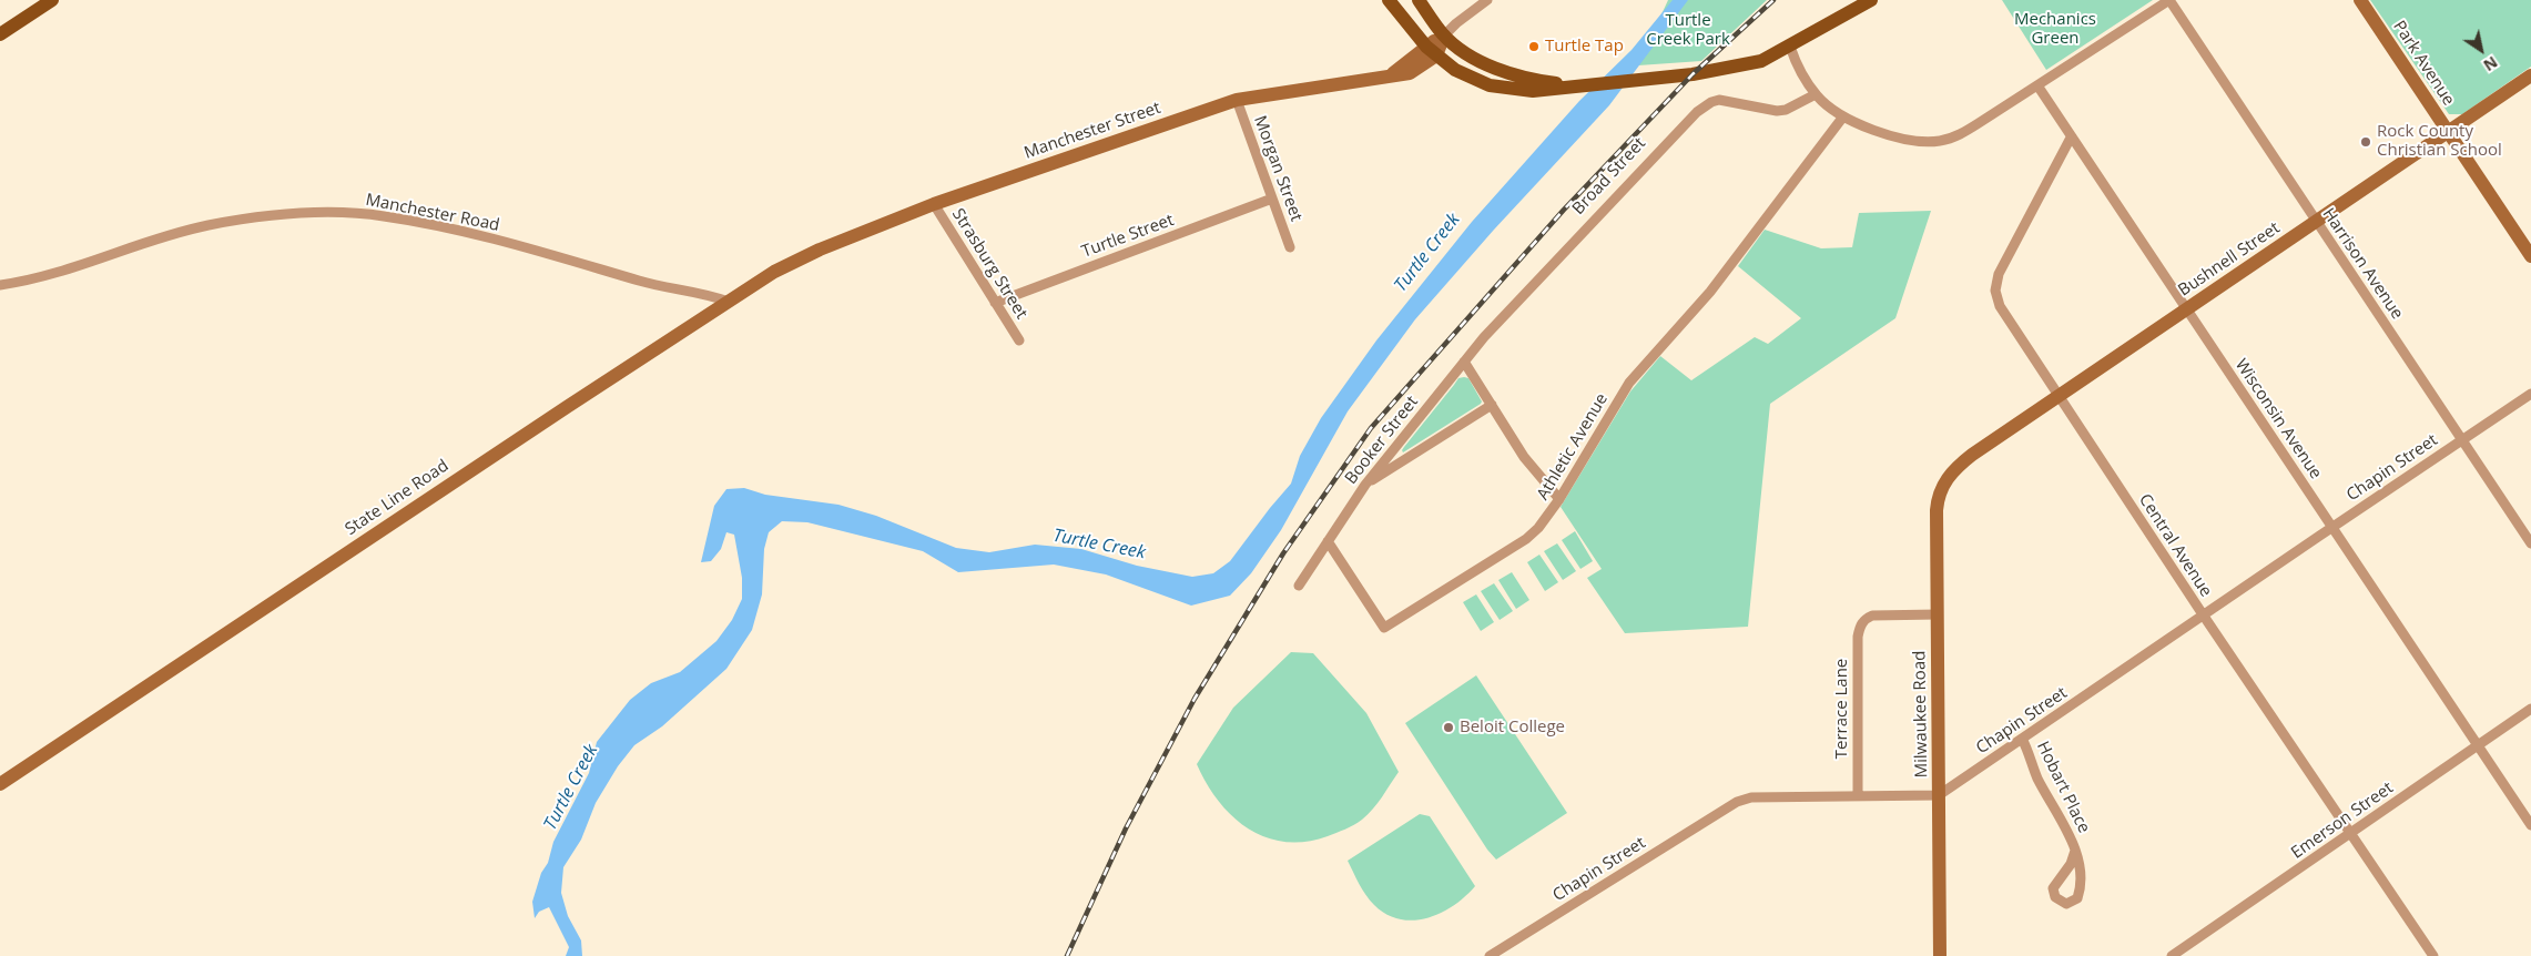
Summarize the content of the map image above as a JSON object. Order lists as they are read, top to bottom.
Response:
{
  "streets": {
    "street": [
      "Park Avenue",
      "Manchester Street",
      "Morgan Street",
      "Broad Street",
      "Manchester Road",
      "Turtle Street",
      "Bushnell Street",
      "Strasburg Street",
      "Harrison Avenue",
      "Wisconsin Avenue",
      "Booker Street",
      "Athletic Avenue",
      "Chapin Street",
      "State Line Road",
      "Central Avenue",
      "Terrace Lane",
      "Milwaukee Road",
      "Hobart Place",
      "Emerson Street"
    ]
  },
  "crossings": [
    ["Park Avenue", "Bushnell Street"],
    ["Manchester Street", "Morgan Street"],
    ["Manchester Street", "Strasburg Street"],
    ["Manchester Street", "State Line Road"],
    ["Morgan Street", "Turtle Street"],
    ["Broad Street", "Booker Street"],
    ["Manchester Road", "State Line Road"],
    ["Turtle Street", "Strasburg Street"],
    ["Bushnell Street", "Harrison Avenue"],
    ["Bushnell Street", "Wisconsin Avenue"],
    ["Bushnell Street", "Central Avenue"],
    ["Bushnell Street", "Milwaukee Road"],
    ["Harrison Avenue", "Chapin Street"],
    ["Wisconsin Avenue", "Chapin Street"],
    ["Wisconsin Avenue", "Central Avenue"],
    ["Wisconsin Avenue", "Emerson Street"],
    ["Booker Street", "Athletic Avenue"],
    ["Chapin Street", "Central Avenue"],
    ["Chapin Street", "Terrace Lane"],
    ["Chapin Street", "Milwaukee Road"],
    ["Chapin Street", "Hobart Place"],
    ["Central Avenue", "Emerson Street"],
    ["Terrace Lane", "Milwaukee Road"]
  ],
  "water": ["Turtle Creek"],
  "parks": ["Mechanics Green", "Turtle Creek Park"],
  "places": ["Turtle Tap", "Rock County Christian School", "Beloit College"],
  "north": "bottom right"
}
